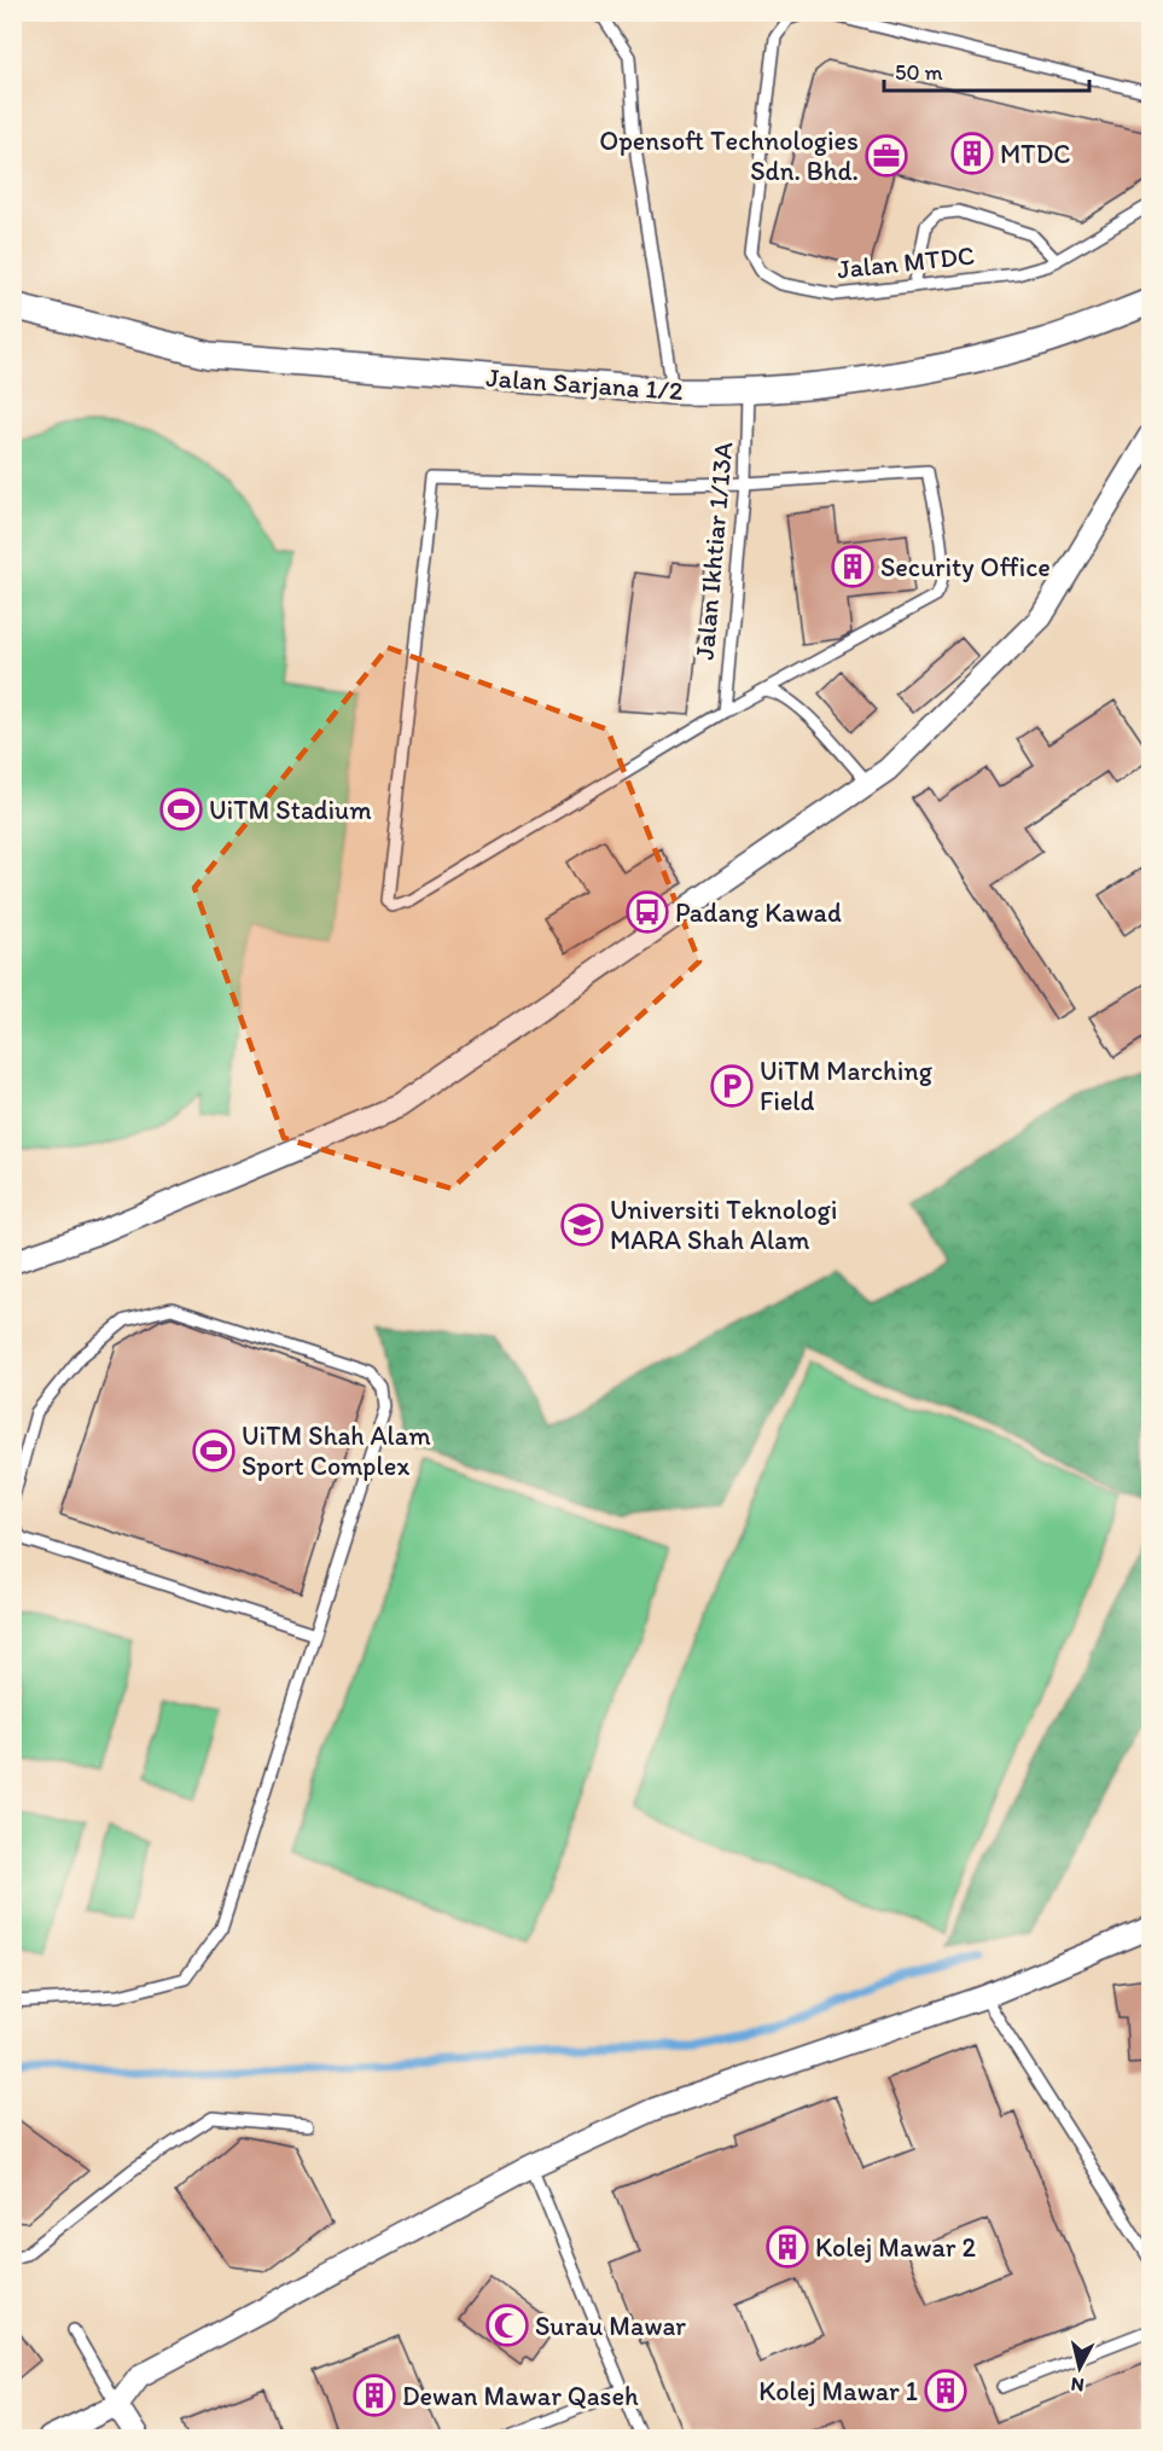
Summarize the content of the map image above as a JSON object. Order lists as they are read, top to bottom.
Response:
{
  "streets": {
    "street": ["Jalan Sarjana 1/2"],
    "lane": ["Jalan MTDC", "Jalan Ikhtiar 1/13A"]
  },
  "crossings": [
    ["Jalan Sarjana 1/2", "Jalan Ikhtiar 1/13A"]
  ],
  "places": {
    "building": [
      "MTDC",
      "Security Office",
      "Kolej Mawar 2",
      "Kolej Mawar 1",
      "Dewan Mawar Qaseh"
    ],
    "office": ["Opensoft Technologies Sdn. Bhd."],
    "sports": ["UiTM Stadium", "UiTM Shah Alam Sport Complex"],
    "bus stop": ["Padang Kawad"],
    "parking": ["UiTM Marching Field"],
    "school or university": ["Universiti Teknologi MARA Shah Alam"],
    "mosque": ["Surau Mawar"]
  },
  "scale_bar": "50 m",
  "north": "bottom"
}
